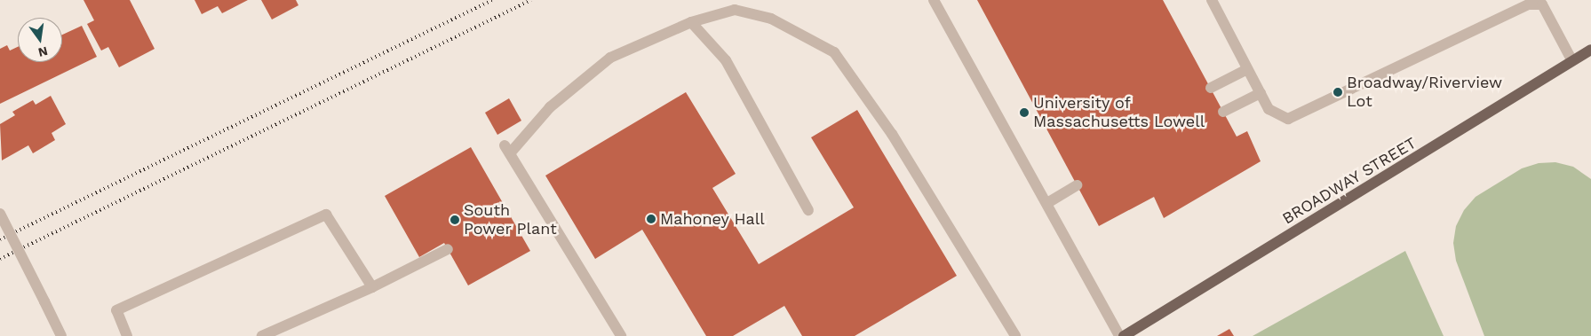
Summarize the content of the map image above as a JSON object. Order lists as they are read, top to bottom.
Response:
{
  "streets": {
    "main road": ["BROADWAY STREET"]
  },
  "places": [
    "Broadway/Riverview Lot",
    "University of Massachusetts Lowell",
    "Mahoney Hall",
    "South Power Plant"
  ],
  "north": "bottom"
}
